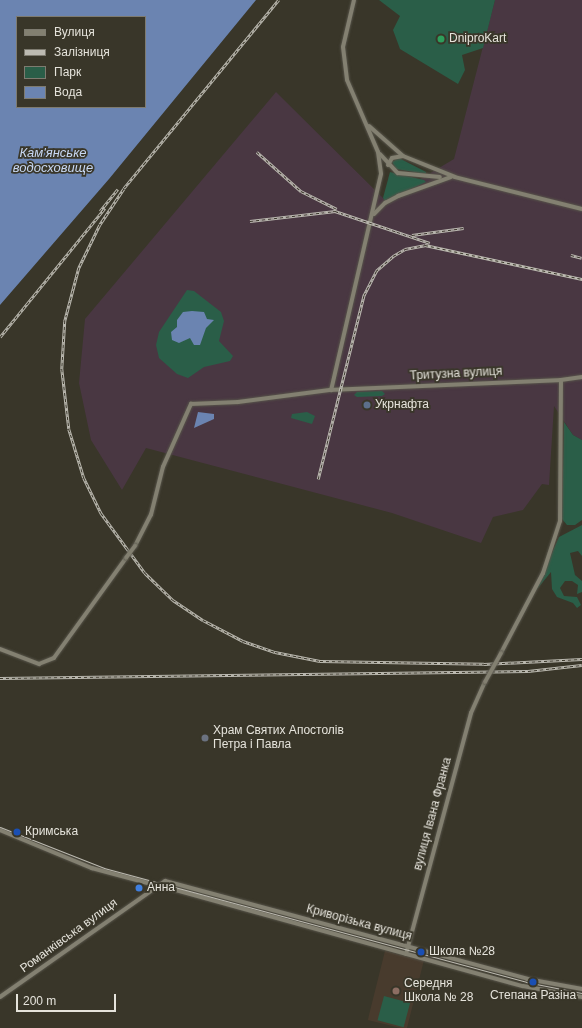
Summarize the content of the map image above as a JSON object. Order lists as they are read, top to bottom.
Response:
{
  "streets": {
    "main road": [
      "Тритузна вулиця",
      "вулиця Івана Франка",
      "Криворізька вулиця",
      "Романківська вулиця"
    ]
  },
  "crossings": [
    ["Тритузна вулиця", "вулиця Івана Франка"],
    ["вулиця Івана Франка", "Криворізька вулиця"],
    ["Криворізька вулиця", "Романківська вулиця"]
  ],
  "water": ["Кам'янське водосховище"],
  "places": [
    "DniproKart",
    "Укрнафта",
    "Храм Святих Апостолів Петра і Павла",
    "Кримська",
    "Анна",
    "Школа №28",
    "Степана Разіна",
    "Середня Школа № 28"
  ],
  "legend": [
    "Вулиця",
    "Залізниця",
    "Парк",
    "Вода"
  ],
  "scale_bar": "200 m"
}
